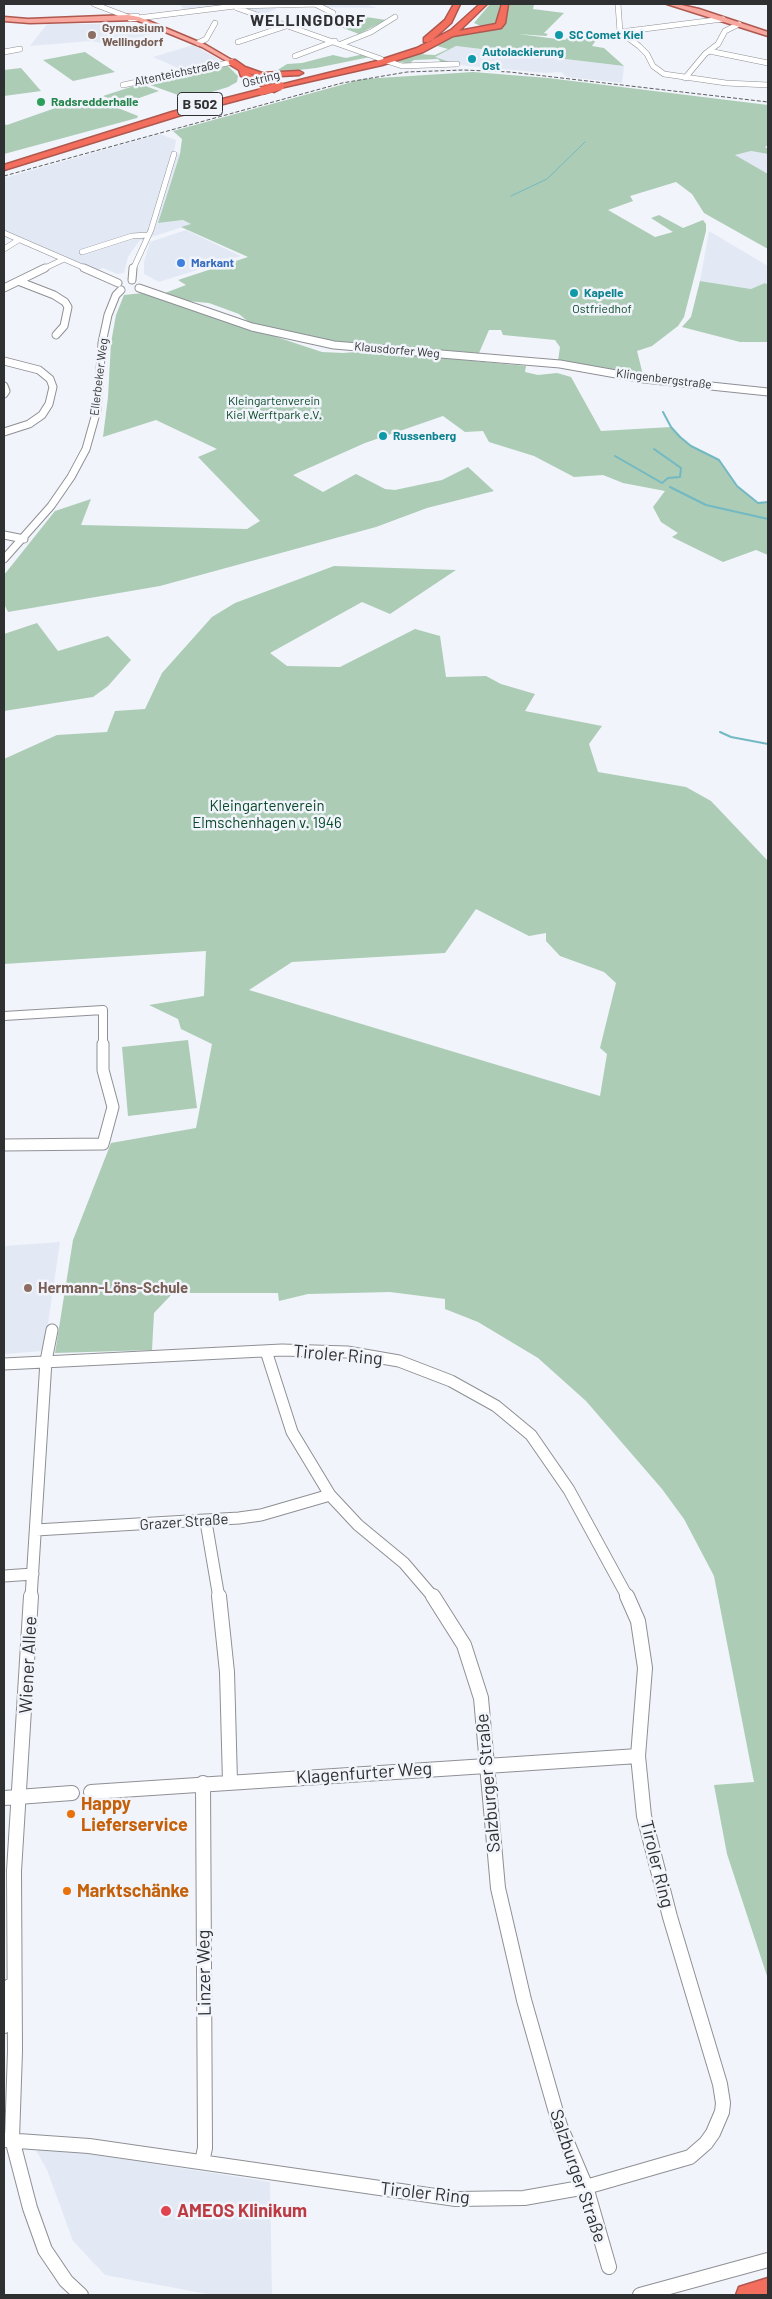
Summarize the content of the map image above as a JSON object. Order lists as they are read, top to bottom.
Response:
{
  "streets": {
    "highway": ["Ostring", "B 502"],
    "street": [
      "Altenteichstraße",
      "Klausdorfer Weg",
      "Ellerbeker Weg",
      "Klingenbergstraße",
      "Tiroler Ring",
      "Grazer Straße",
      "Wiener Allee",
      "Klagenfurter Weg",
      "Salzburger Straße",
      "Linzer Weg"
    ]
  },
  "crossings": [
    ["Klausdorfer Weg", "Ellerbeker Weg"],
    ["Klausdorfer Weg", "Klingenbergstraße"],
    ["Tiroler Ring", "Wiener Allee"],
    ["Tiroler Ring", "Klagenfurter Weg"],
    ["Tiroler Ring", "Salzburger Straße"],
    ["Tiroler Ring", "Linzer Weg"],
    ["Grazer Straße", "Wiener Allee"],
    ["Grazer Straße", "Salzburger Straße"],
    ["Klagenfurter Weg", "Salzburger Straße"],
    ["Klagenfurter Weg", "Linzer Weg"]
  ],
  "districts": ["WELLINGDORF"],
  "parks": ["Ostfriedhof", "Kleingartenverein Kiel Werftpark e.V.", "Kleingartenverein Elmschenhagen v. 1946"],
  "places": [
    "Gymnasium Wellingdorf",
    "SC Comet Kiel",
    "Autolackierung Ost",
    "Radsredderhalle",
    "Markant",
    "Kapelle",
    "Russenberg",
    "Hermann-Löns-Schule",
    "Happy Lieferservice",
    "Marktschänke",
    "AMEOS Klinikum"
  ]
}
